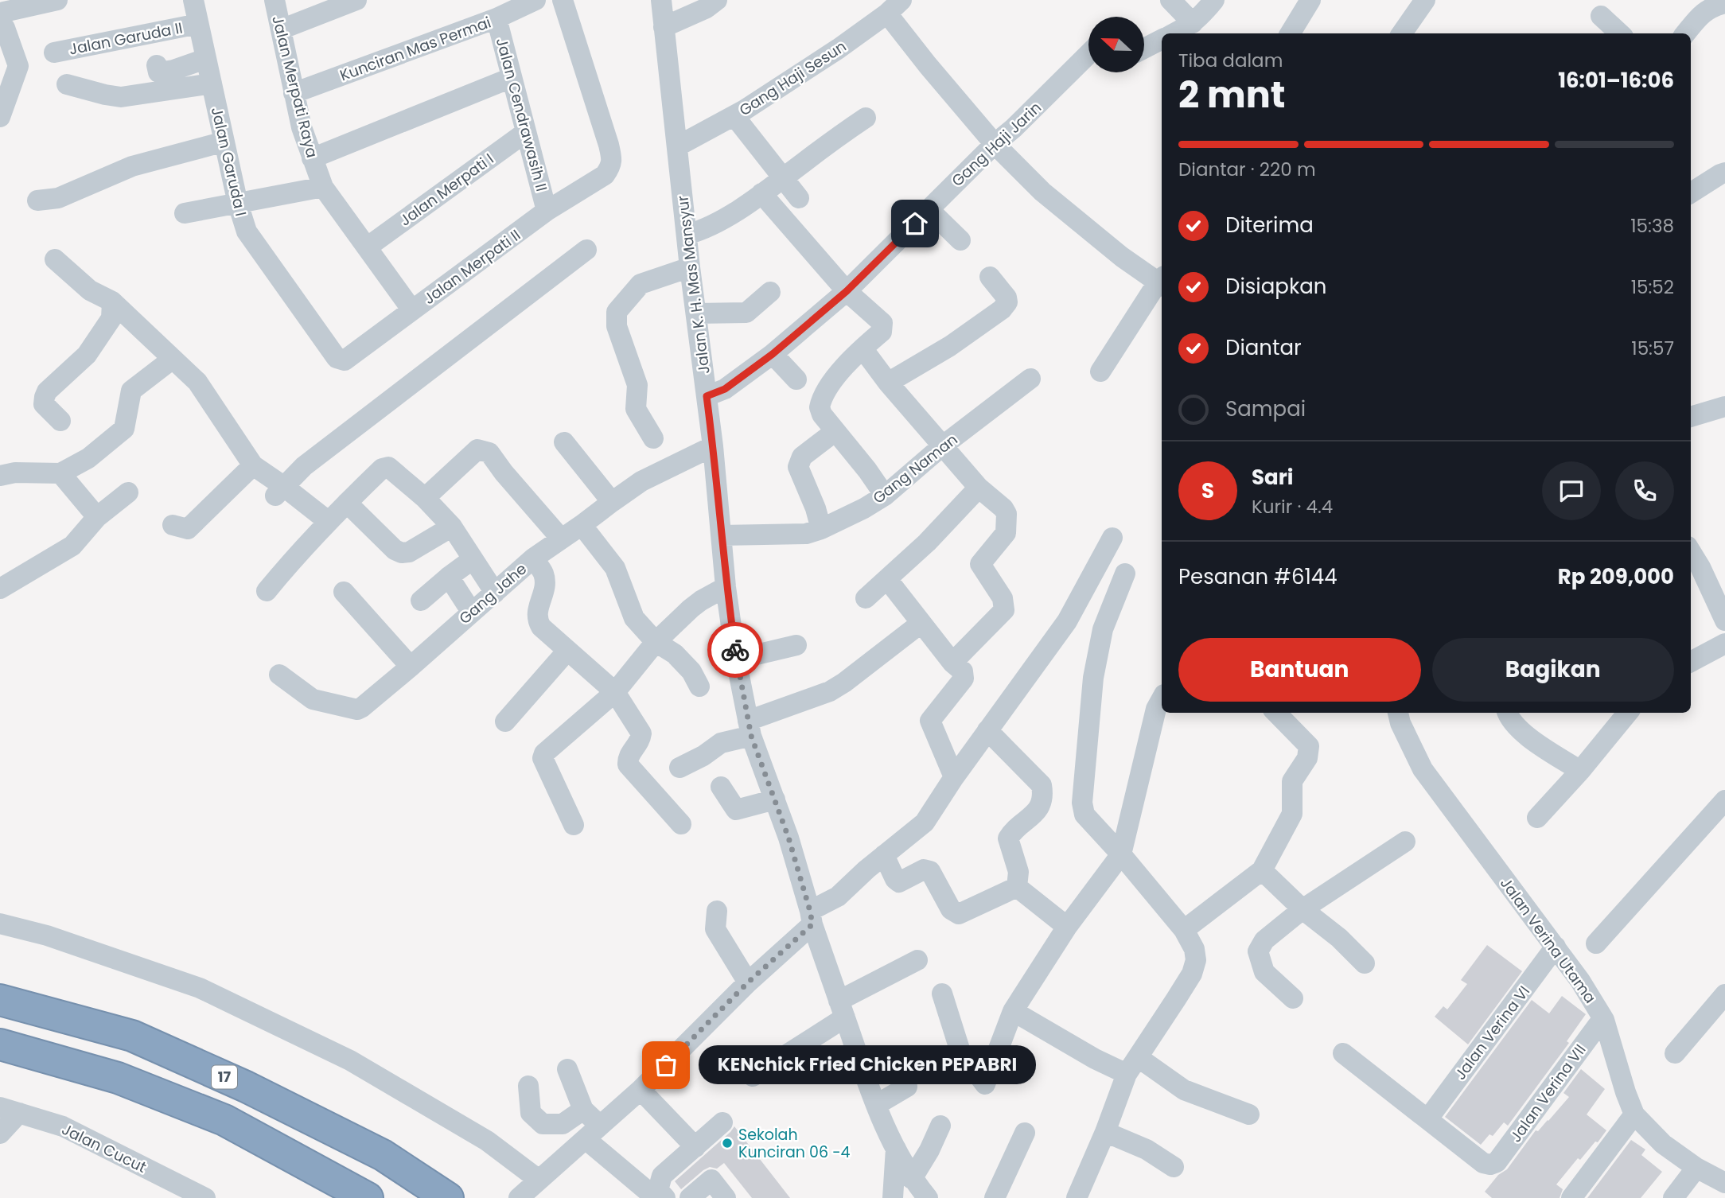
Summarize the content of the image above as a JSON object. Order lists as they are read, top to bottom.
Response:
{
  "streets": {
    "highway": ["17"],
    "street": [
      "Jalan Garuda II",
      "Kunciran Mas Permai",
      "Gang Haji Sesun",
      "Jalan Merpati Raya",
      "Jalan Cendrawasih II",
      "Gang Haji Jarin",
      "Jalan Garuda I",
      "Jalan Merpati I",
      "Jalan Merpati II",
      "Jalan K. H. Mas Mansyur",
      "Gang Naman",
      "Gang Jahe",
      "Jalan Verina Utama",
      "Jalan Verina VI",
      "Jalan Verina VII",
      "Jalan Cucut"
    ]
  },
  "crossings": [
    ["Jalan Garuda II", "Jalan Garuda I"],
    ["Kunciran Mas Permai", "Jalan Merpati Raya"],
    ["Kunciran Mas Permai", "Jalan Cendrawasih II"],
    ["Gang Haji Sesun", "Jalan K. H. Mas Mansyur"],
    ["Jalan Merpati Raya", "Jalan Merpati I"],
    ["Jalan Merpati Raya", "Jalan Merpati II"],
    ["Jalan Cendrawasih II", "Jalan Merpati I"],
    ["Jalan Cendrawasih II", "Jalan Merpati II"],
    ["Gang Haji Jarin", "Jalan K. H. Mas Mansyur"],
    ["Jalan Garuda I", "Jalan Merpati II"],
    ["Jalan K. H. Mas Mansyur", "Gang Naman"],
    ["Jalan K. H. Mas Mansyur", "Gang Jahe"],
    ["Jalan Verina Utama", "Jalan Verina VI"],
    ["Jalan Verina Utama", "Jalan Verina VII"],
    ["Jalan Verina VI", "Jalan Verina VII"]
  ],
  "places": ["KENchick Fried Chicken PEPABRI", "Sekolah Kunciran 06 -4"],
  "north": "left",
  "page": {
    "heading": ["2 mnt", "Tiba dalam", "16:01–16:06"],
    "panel": [
      "Sari",
      "Kurir · 4.4",
      "Pesanan #6144",
      "Rp 209,000"
    ],
    "bar": "Diantar · 220 m",
    "list": [
      ["Diterima", "15:38"],
      ["Disiapkan", "15:52"],
      ["Diantar", "15:57"],
      "Sampai"
    ],
    "round": "S",
    "buttons": ["Bantuan", "Bagikan"],
    "bubble": "KENchick Fried Chicken PEPABRI"
  }
}
